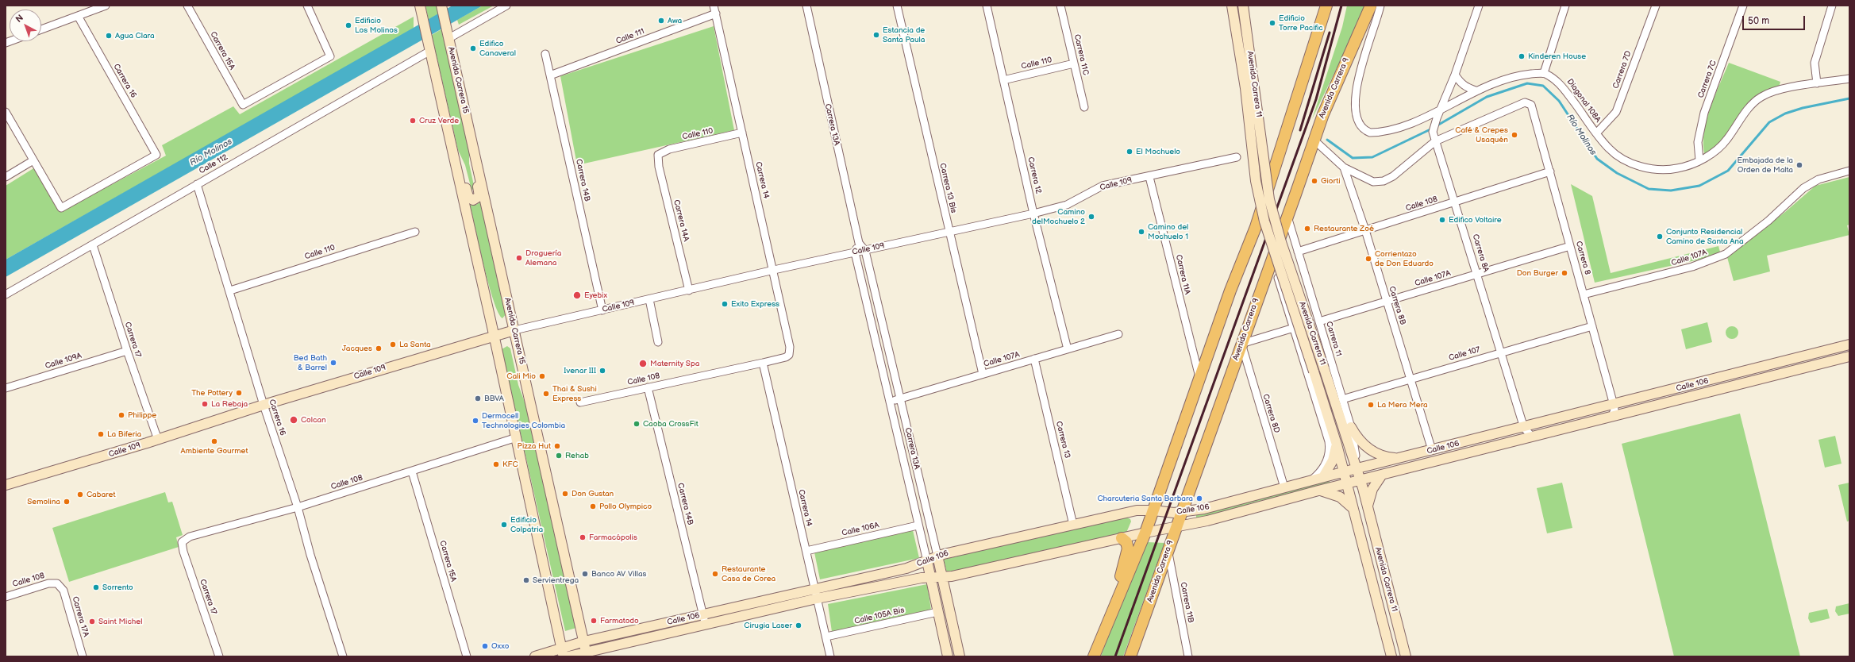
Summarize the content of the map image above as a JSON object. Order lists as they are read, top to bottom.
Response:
{
  "streets": {
    "main road": [
      "Avenida Carrera 15",
      "Avenida Carrera 11",
      "Avenida Carrera 9",
      "Carrera 13A",
      "Calle 109",
      "Calle 106"
    ],
    "street": [
      "Calle 111",
      "Carrera 15A",
      "Carrera 11C",
      "Calle 110",
      "Carrera 7D",
      "Carrera 7C",
      "Carrera 16",
      "Diagonal 108A",
      "Calle 112",
      "Carrera 12",
      "Carrera 14B",
      "Carrera 14",
      "Carrera 13 Bis",
      "Calle 108",
      "Carrera 14A",
      "Carrera 8A",
      "Carrera 8",
      "Calle 107A",
      "Carrera 11A",
      "Carrera 8B",
      "Carrera 11",
      "Carrera 17",
      "Calle 107",
      "Calle 109A",
      "Carrera 8D",
      "Carrera 13",
      "Calle 106A",
      "Carrera 11B",
      "Calle 105A Bis",
      "Carrera 17A"
    ]
  },
  "crossings": [
    ["Calle 111", "Carrera 14B"],
    ["Calle 111", "Carrera 14"],
    ["Carrera 15A", "Calle 108"],
    ["Carrera 11C", "Calle 110"],
    ["Calle 110", "Carrera 16"],
    ["Calle 110", "Carrera 12"],
    ["Calle 110", "Carrera 14"],
    ["Calle 110", "Carrera 14A"],
    ["Carrera 7D", "Diagonal 108A"],
    ["Carrera 7C", "Diagonal 108A"],
    ["Avenida Carrera 15", "Calle 109"],
    ["Avenida Carrera 15", "Calle 106"],
    ["Carrera 16", "Calle 112"],
    ["Carrera 16", "Calle 109"],
    ["Carrera 16", "Calle 108"],
    ["Avenida Carrera 11", "Carrera 11"],
    ["Avenida Carrera 11", "Calle 106"],
    ["Avenida Carrera 9", "Carrera 11"],
    ["Avenida Carrera 9", "Calle 106"],
    ["Avenida Carrera 9", "Carrera 8D"],
    ["Avenida Carrera 9", "Carrera 11B"],
    ["Carrera 13A", "Calle 109"],
    ["Carrera 13A", "Calle 107A"],
    ["Carrera 13A", "Calle 106"],
    ["Carrera 13A", "Calle 106A"],
    ["Carrera 13A", "Calle 105A Bis"],
    ["Calle 112", "Carrera 17"],
    ["Carrera 12", "Calle 109"],
    ["Carrera 12", "Calle 107A"],
    ["Carrera 14B", "Calle 109"],
    ["Carrera 14B", "Calle 108"],
    ["Carrera 14B", "Calle 106"],
    ["Carrera 14", "Calle 109"],
    ["Carrera 14", "Calle 108"],
    ["Carrera 14", "Calle 106"],
    ["Carrera 14", "Calle 106A"],
    ["Carrera 14", "Calle 105A Bis"],
    ["Calle 109", "Carrera 13 Bis"],
    ["Calle 109", "Carrera 14A"],
    ["Calle 109", "Carrera 11A"],
    ["Calle 109", "Carrera 17"],
    ["Carrera 13 Bis", "Calle 107A"],
    ["Calle 108", "Carrera 8A"],
    ["Calle 108", "Carrera 8"],
    ["Calle 108", "Carrera 8B"],
    ["Calle 108", "Carrera 11"],
    ["Calle 108", "Carrera 17"],
    ["Calle 108", "Carrera 17A"],
    ["Carrera 8A", "Carrera 8"],
    ["Carrera 8A", "Calle 107A"],
    ["Carrera 8A", "Calle 107"],
    ["Carrera 8A", "Calle 106"],
    ["Carrera 8", "Calle 107A"],
    ["Carrera 8", "Calle 107"],
    ["Carrera 8", "Calle 106"],
    ["Calle 107A", "Carrera 8B"],
    ["Calle 107A", "Carrera 11"],
    ["Calle 107A", "Carrera 13"],
    ["Carrera 8B", "Calle 107"],
    ["Carrera 8B", "Calle 106"],
    ["Carrera 11", "Calle 107"],
    ["Carrera 11", "Calle 106"],
    ["Carrera 17", "Calle 109A"],
    ["Calle 106", "Carrera 8D"],
    ["Calle 106", "Carrera 13"]
  ],
  "water": ["Río Molinos"],
  "places": [
    "Awa",
    "Edificio Torre Pacific",
    "Edificio Los Molinos",
    "Estancia de Santa Paula",
    "Agua Clara",
    "Edifico Canaveral",
    "Kinderen House",
    "Cruz Verde",
    "Café & Crepes Usaquén",
    "El Mochuelo",
    "Embajada de la Orden de Malta",
    "Giorti",
    "Camino delMochuelo 2",
    "Edifico Voltaire",
    "Restaurante Zoé",
    "Camino del Mochuelo 1",
    "Conjunto Residencial Camino de Santa Ana",
    "Droguería Alemana",
    "Corrientazo de Don Eduardo",
    "Don Burger",
    "Eyebix",
    "Exito Express",
    "La Santa",
    "Jacques",
    "Bed Bath & Barrel",
    "Maternity Spa",
    "Ivenar III",
    "Cali Mio",
    "The Pottery",
    "Thai & Sushi Express",
    "BBVA",
    "La Rebaja",
    "La Mera Mera",
    "Philippe",
    "Colcan",
    "Dermocell Technologies Colombia",
    "Caoba CrossFit",
    "La Biferia",
    "Ambiente Gourmet",
    "Pizza Hut",
    "Rehab",
    "KFC",
    "Don Gustan",
    "Cabaret",
    "Charcuteria Santa Barbara",
    "Semolina",
    "Pollo Olympico",
    "Edificio Colpatria",
    "Farmacópolis",
    "Banco AV Villas",
    "Restaurante Casa de Corea",
    "Servientrega",
    "Sorrento",
    "Farmatodo",
    "Saint Michel",
    "Cirugia Laser",
    "Oxxo"
  ],
  "scale_bar": "50 m",
  "north": "top left"
}
